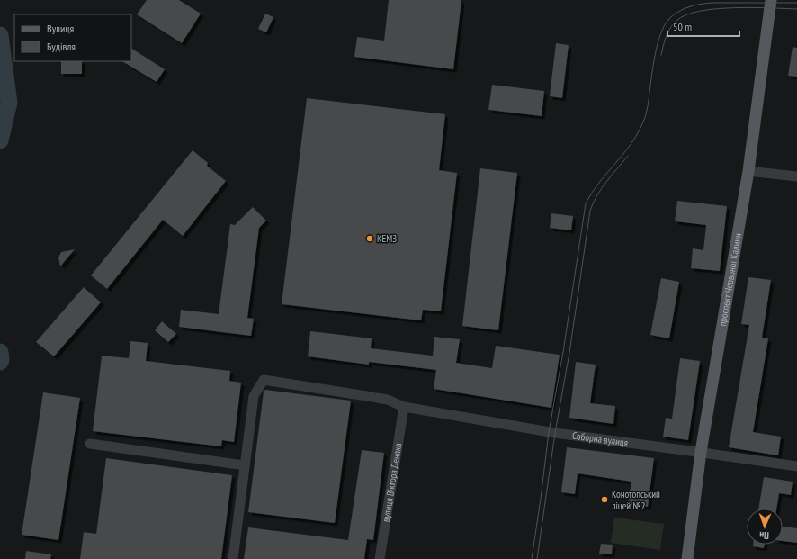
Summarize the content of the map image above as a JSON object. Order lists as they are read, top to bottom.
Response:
{
  "streets": {
    "main road": ["проспект Червоної Калини"],
    "street": ["Соборна вулиця", "вулиця Віктора Деняка"]
  },
  "crossings": [
    ["проспект Червоної Калини", "Соборна вулиця"],
    ["Соборна вулиця", "вулиця Віктора Деняка"]
  ],
  "places": ["КЕМЗ", "Конотопський ліцей №2"],
  "legend": ["Вулиця", "Будівля"],
  "scale_bar": "50 m",
  "north": "bottom"
}
